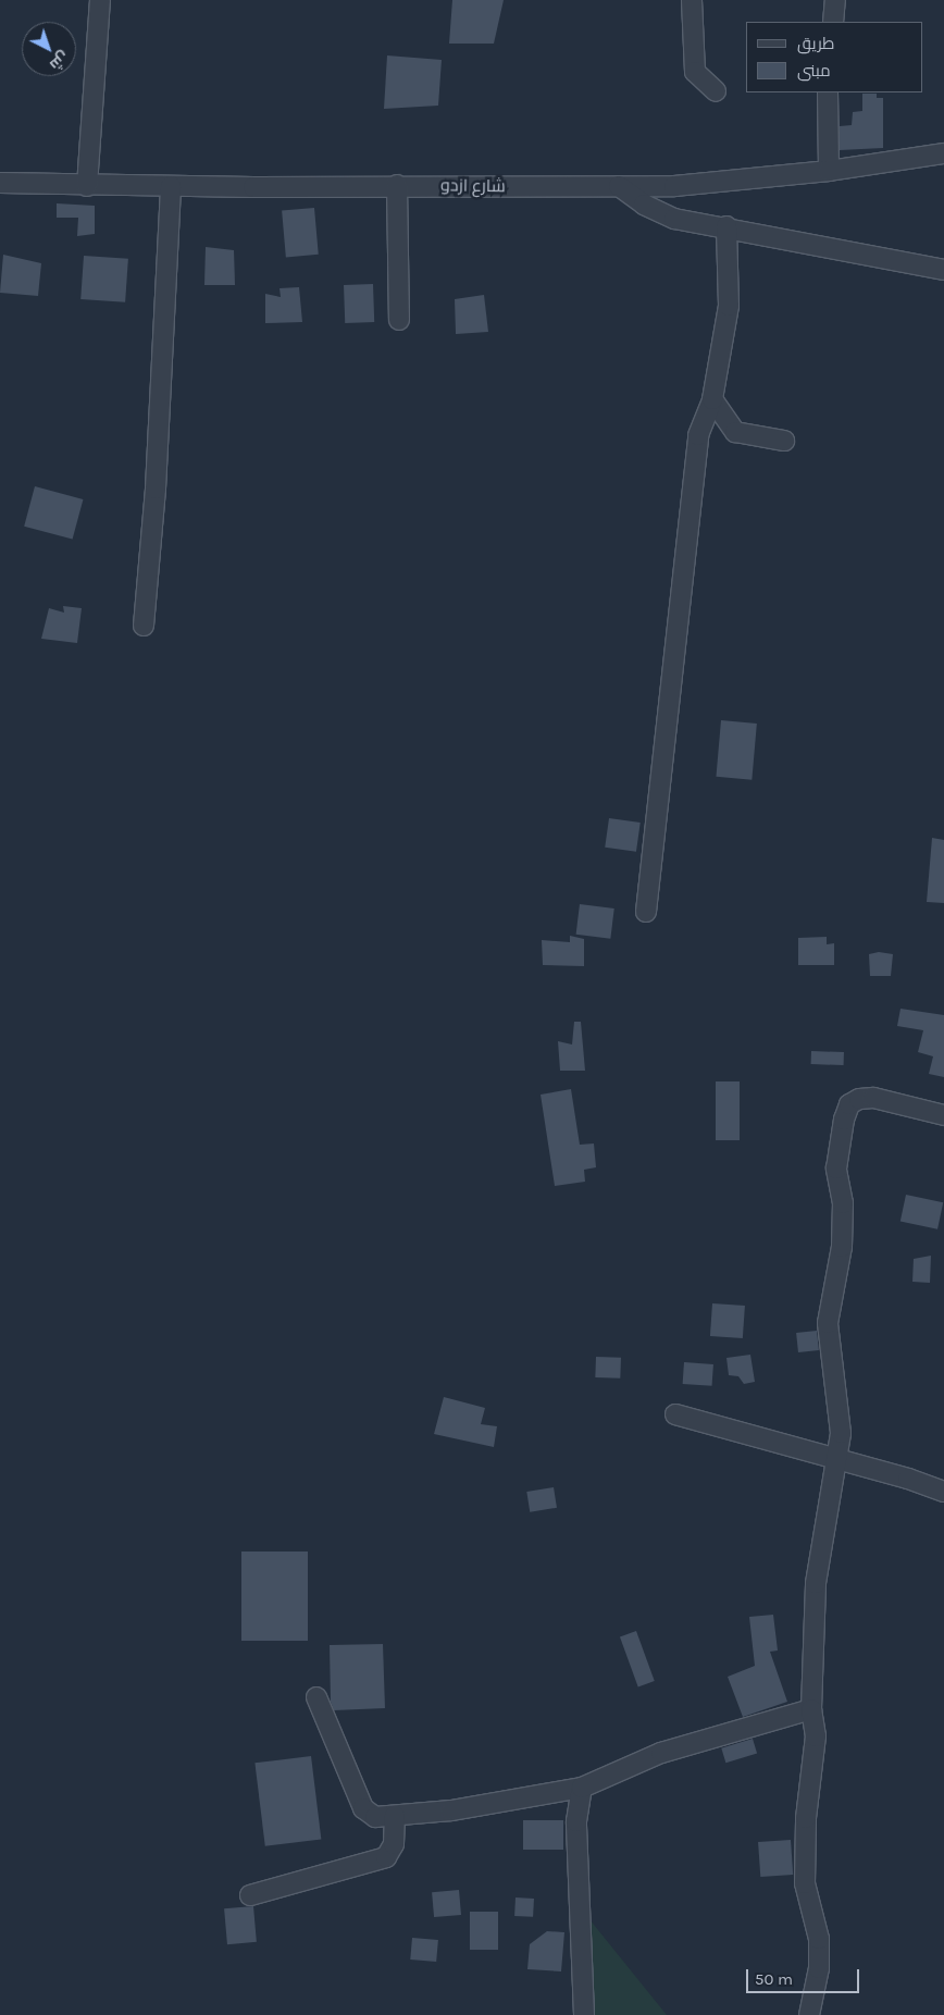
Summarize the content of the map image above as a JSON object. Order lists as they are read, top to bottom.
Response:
{
  "streets": {
    "street": ["شارع ازدو"]
  },
  "legend": ["طريق", "مبنى"],
  "scale_bar": "50 m",
  "north": "bottom right"
}
